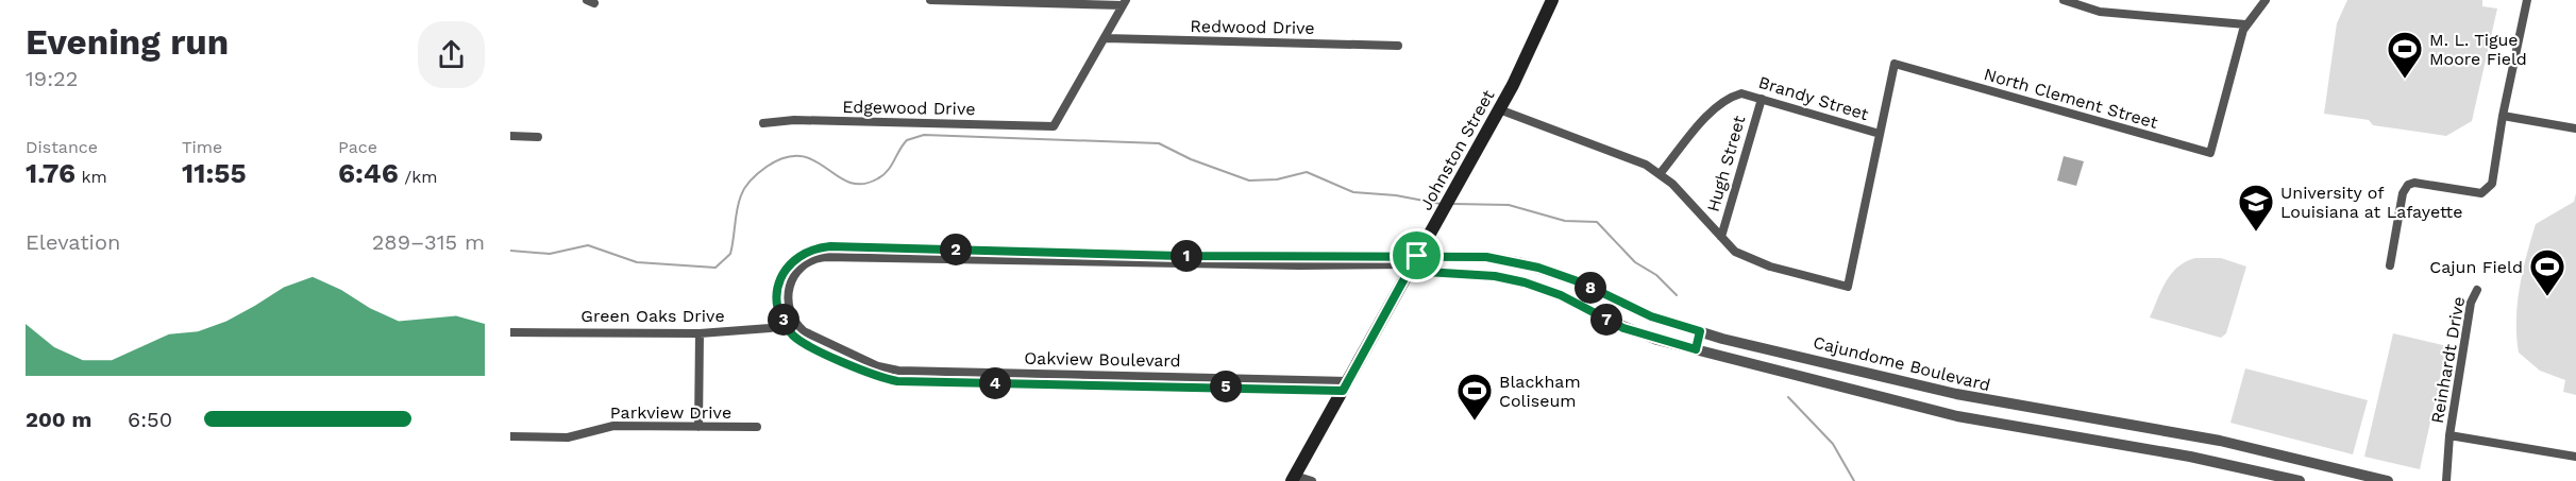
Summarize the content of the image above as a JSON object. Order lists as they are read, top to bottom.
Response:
{
  "streets": {
    "main road": ["Johnston Street"],
    "street": [
      "Redwood Drive",
      "Brandy Street",
      "North Clement Street",
      "Edgewood Drive",
      "Hugh Street",
      "Green Oaks Drive",
      "Oakview Boulevard",
      "Reinhardt Drive",
      "Cajundome Boulevard",
      "Parkview Drive"
    ]
  },
  "crossings": [
    ["Redwood Drive", "Edgewood Drive"],
    ["Brandy Street", "North Clement Street"],
    ["Brandy Street", "Hugh Street"],
    ["Johnston Street", "Oakview Boulevard"],
    ["Johnston Street", "Cajundome Boulevard"],
    ["Green Oaks Drive", "Oakview Boulevard"]
  ],
  "places": {
    "sports": ["M. L. Tigue Moore Field", "Cajun Field", "Blackham Coliseum"],
    "school or university": ["University of Louisiana at Lafayette"]
  },
  "page": {
    "heading": ["Evening run", "19:22"],
    "stats": [
      ["Distance", "1.76 km"],
      ["Time", "11:55"],
      ["Pace", "6:46 /km"]
    ],
    "chart": ["Elevation", "289–315 m"],
    "pins": [
      "2",
      "1",
      "8",
      "3",
      "7",
      "4",
      "5"
    ],
    "list": [
      {
        "name": "200 m",
        "note": "6:50"
      }
    ]
  }
}
